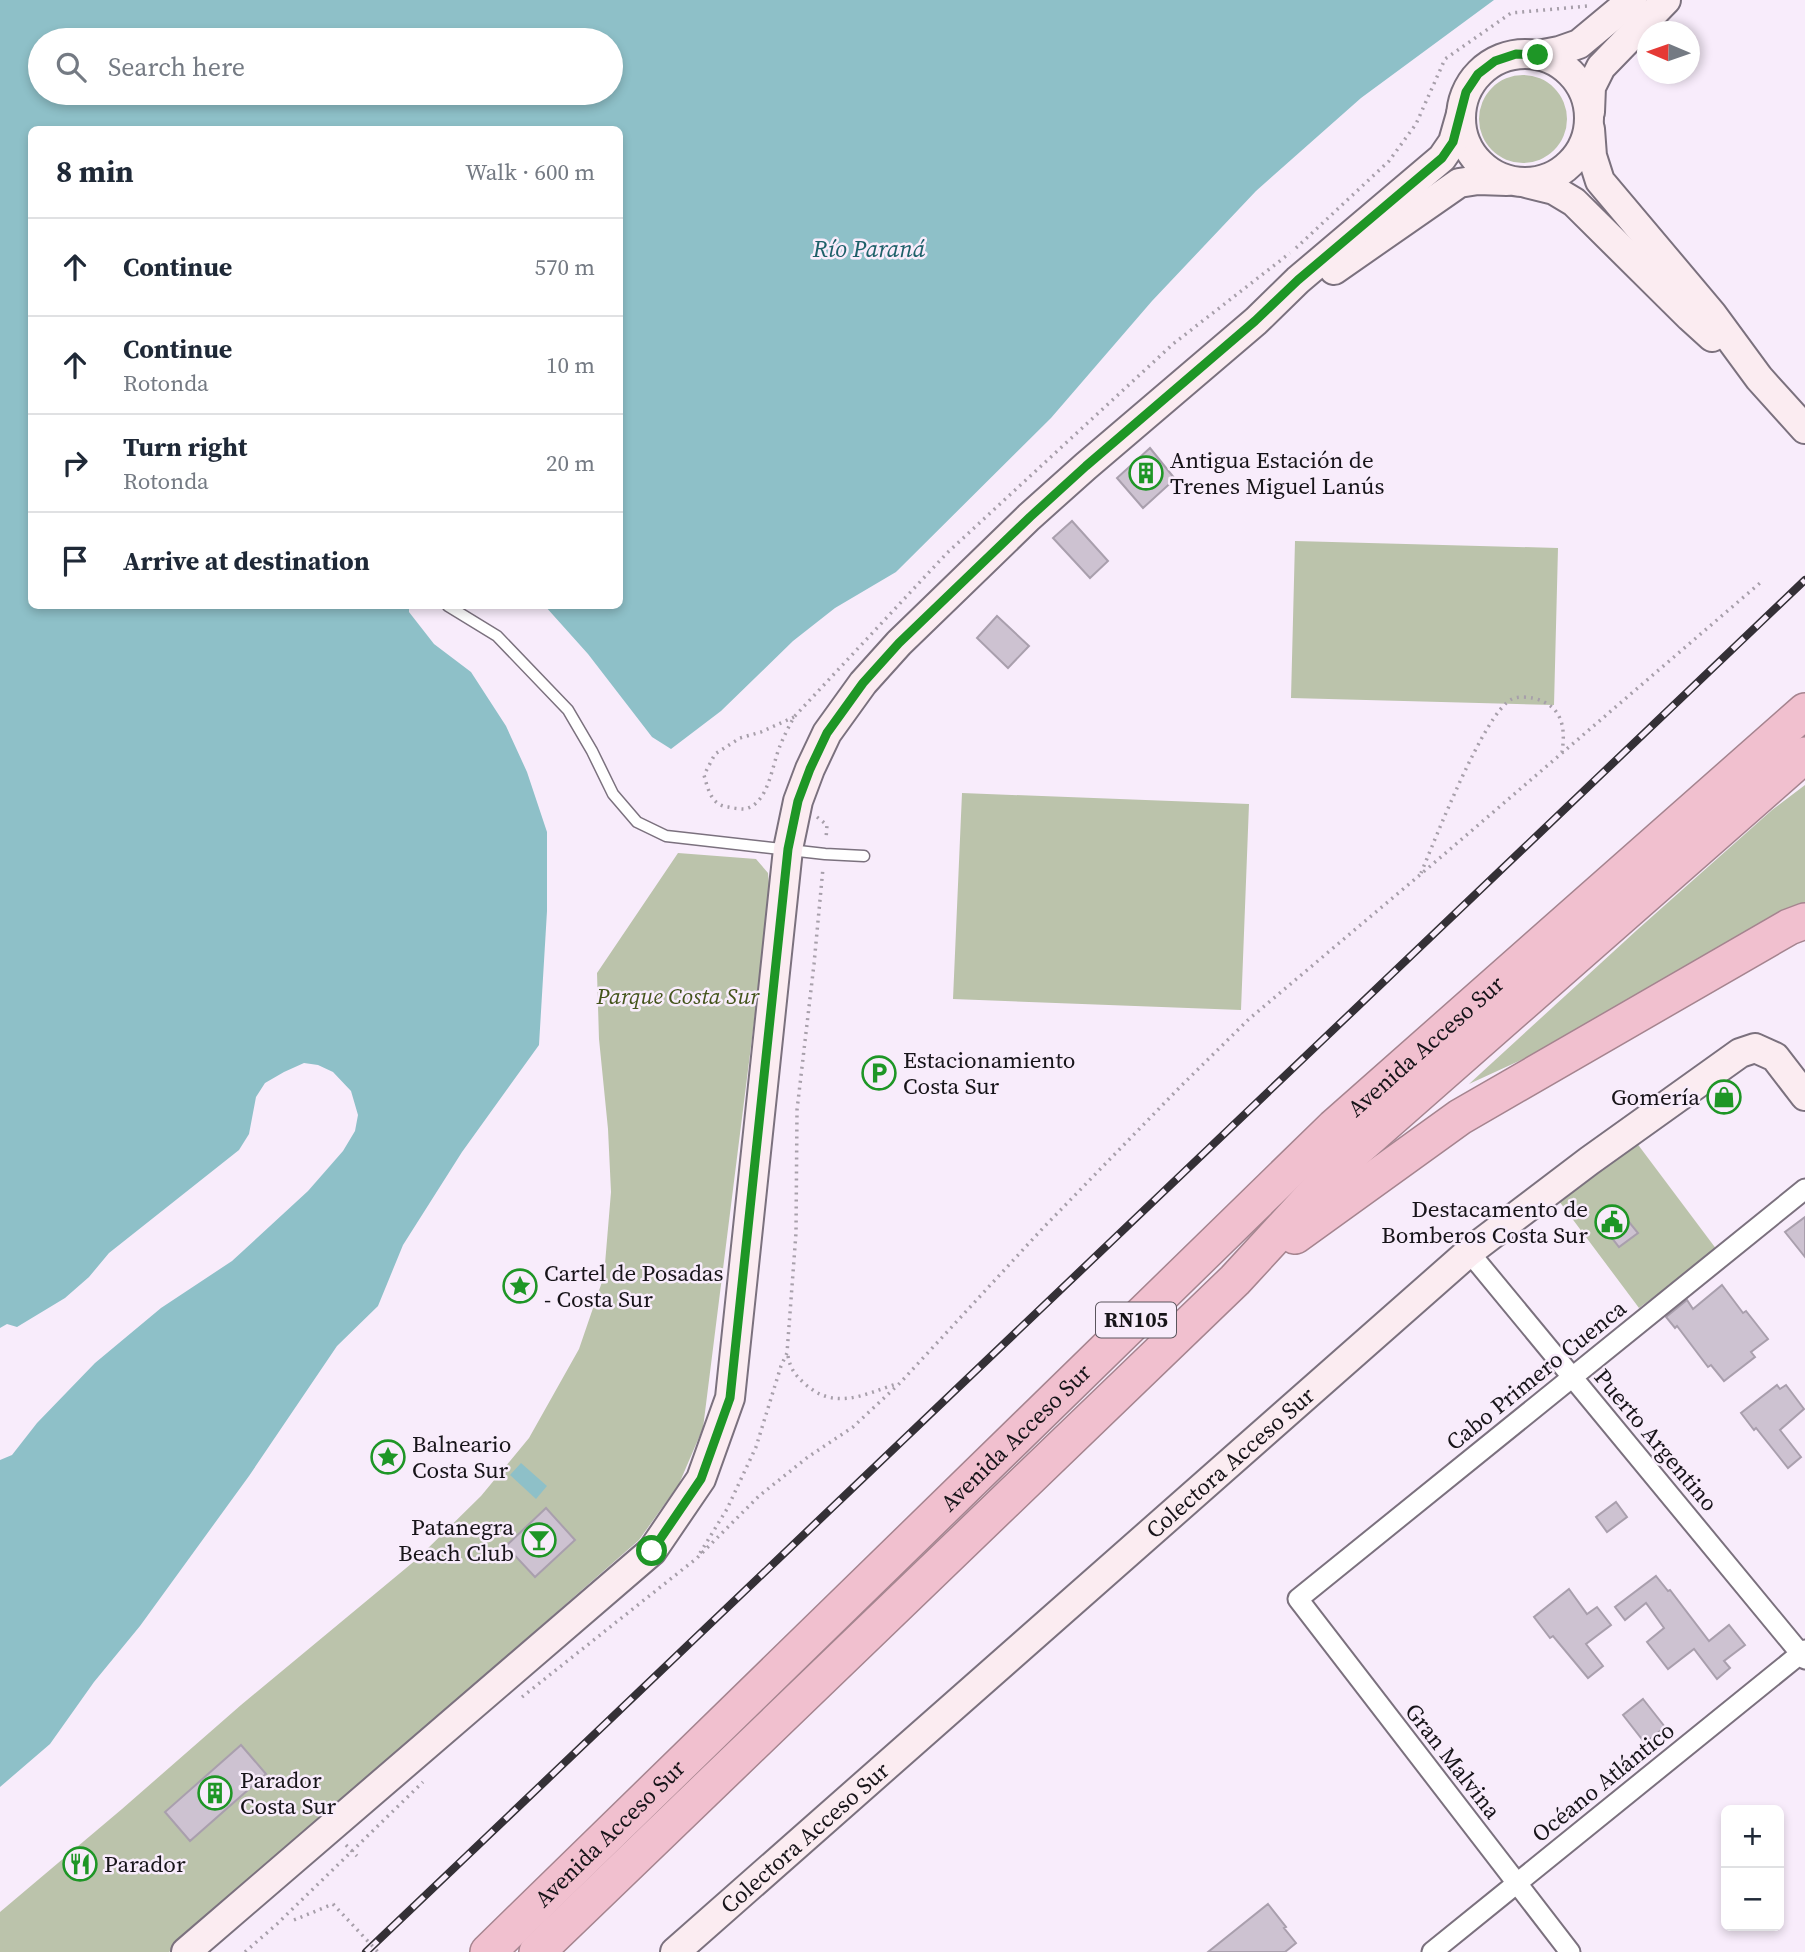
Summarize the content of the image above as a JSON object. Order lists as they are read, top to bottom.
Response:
{
  "streets": {
    "highway": ["Avenida Acceso Sur", "RN105"],
    "main road": ["Colectora Acceso Sur"],
    "street": [
      "Cabo Primero Cuenca",
      "Puerto Argentino",
      "Gran Malvina",
      "Océano Atlántico"
    ]
  },
  "crossings": [
    ["Cabo Primero Cuenca", "Puerto Argentino"],
    ["Cabo Primero Cuenca", "Gran Malvina"],
    ["Puerto Argentino", "Colectora Acceso Sur"],
    ["Puerto Argentino", "Océano Atlántico"],
    ["Gran Malvina", "Océano Atlántico"]
  ],
  "water": ["Río Paraná"],
  "parks": ["Parque Costa Sur"],
  "places": {
    "building": ["Antigua Estación de Trenes Miguel Lanús", "Parador Costa Sur"],
    "parking": ["Estacionamiento Costa Sur"],
    "shop": ["Gomería"],
    "public building": ["Destacamento de Bomberos Costa Sur"],
    "place": ["Cartel de Posadas - Costa Sur", "Balneario Costa Sur"],
    "bar": ["Patanegra Beach Club"],
    "restaurant": ["Parador"]
  },
  "north": "left",
  "page": {
    "search": "Search here",
    "heading": ["8 min", "Walk · 600 m"],
    "list": [
      ["Continue", "570 m"],
      ["Continue", "Rotonda", "10 m"],
      ["Turn right", "Rotonda", "20 m"],
      "Arrive at destination"
    ],
    "map_buttons": ["+", "−"]
  }
}
